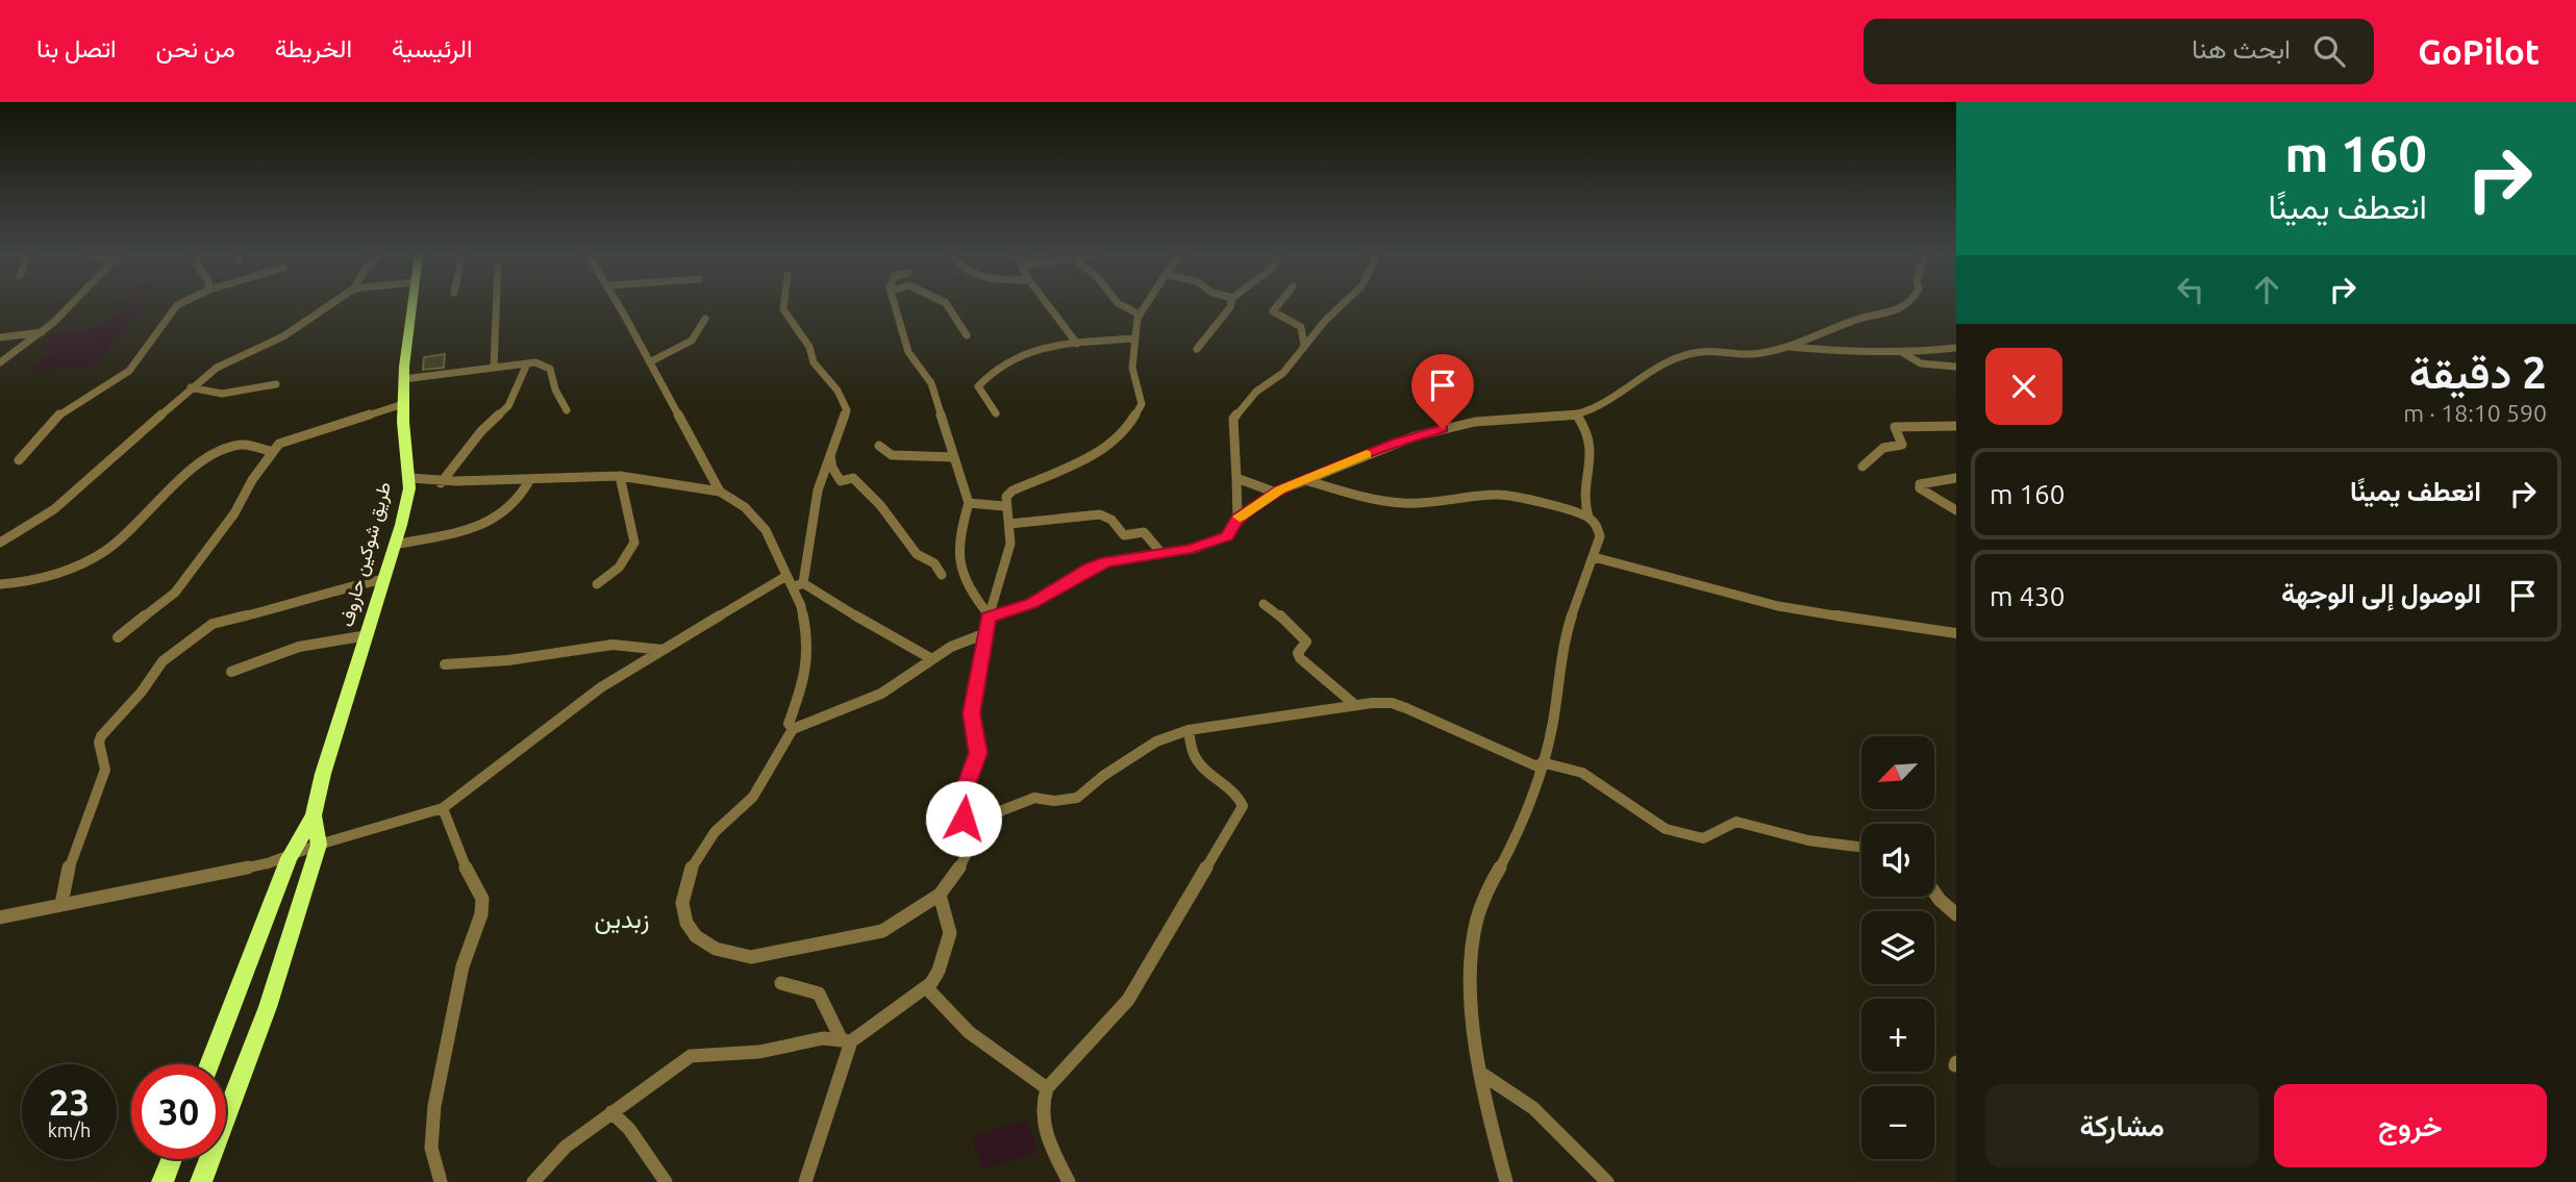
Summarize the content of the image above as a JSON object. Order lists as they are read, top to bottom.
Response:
{
  "streets": {
    "main road": ["طريق شوكين حاروف"]
  },
  "districts": ["زبدين"],
  "north": "bottom left",
  "page": {
    "header": "GoPilot",
    "search": "ابحث هنا",
    "nav": [
      "الرئيسية",
      "الخريطة",
      "من نحن",
      "اتصل بنا"
    ],
    "turn": ["160 m", "انعطف يمينًا"],
    "heading": ["2 دقيقة", "590 m · 18:10"],
    "list": [
      {
        "name": "انعطف يمينًا",
        "value": "160 m"
      },
      {
        "name": "الوصول إلى الوجهة",
        "value": "430 m"
      }
    ],
    "map_buttons": ["+", "−"],
    "speed": "23 km/h",
    "limit": "30",
    "buttons": ["خروج", "مشاركة"]
  }
}
